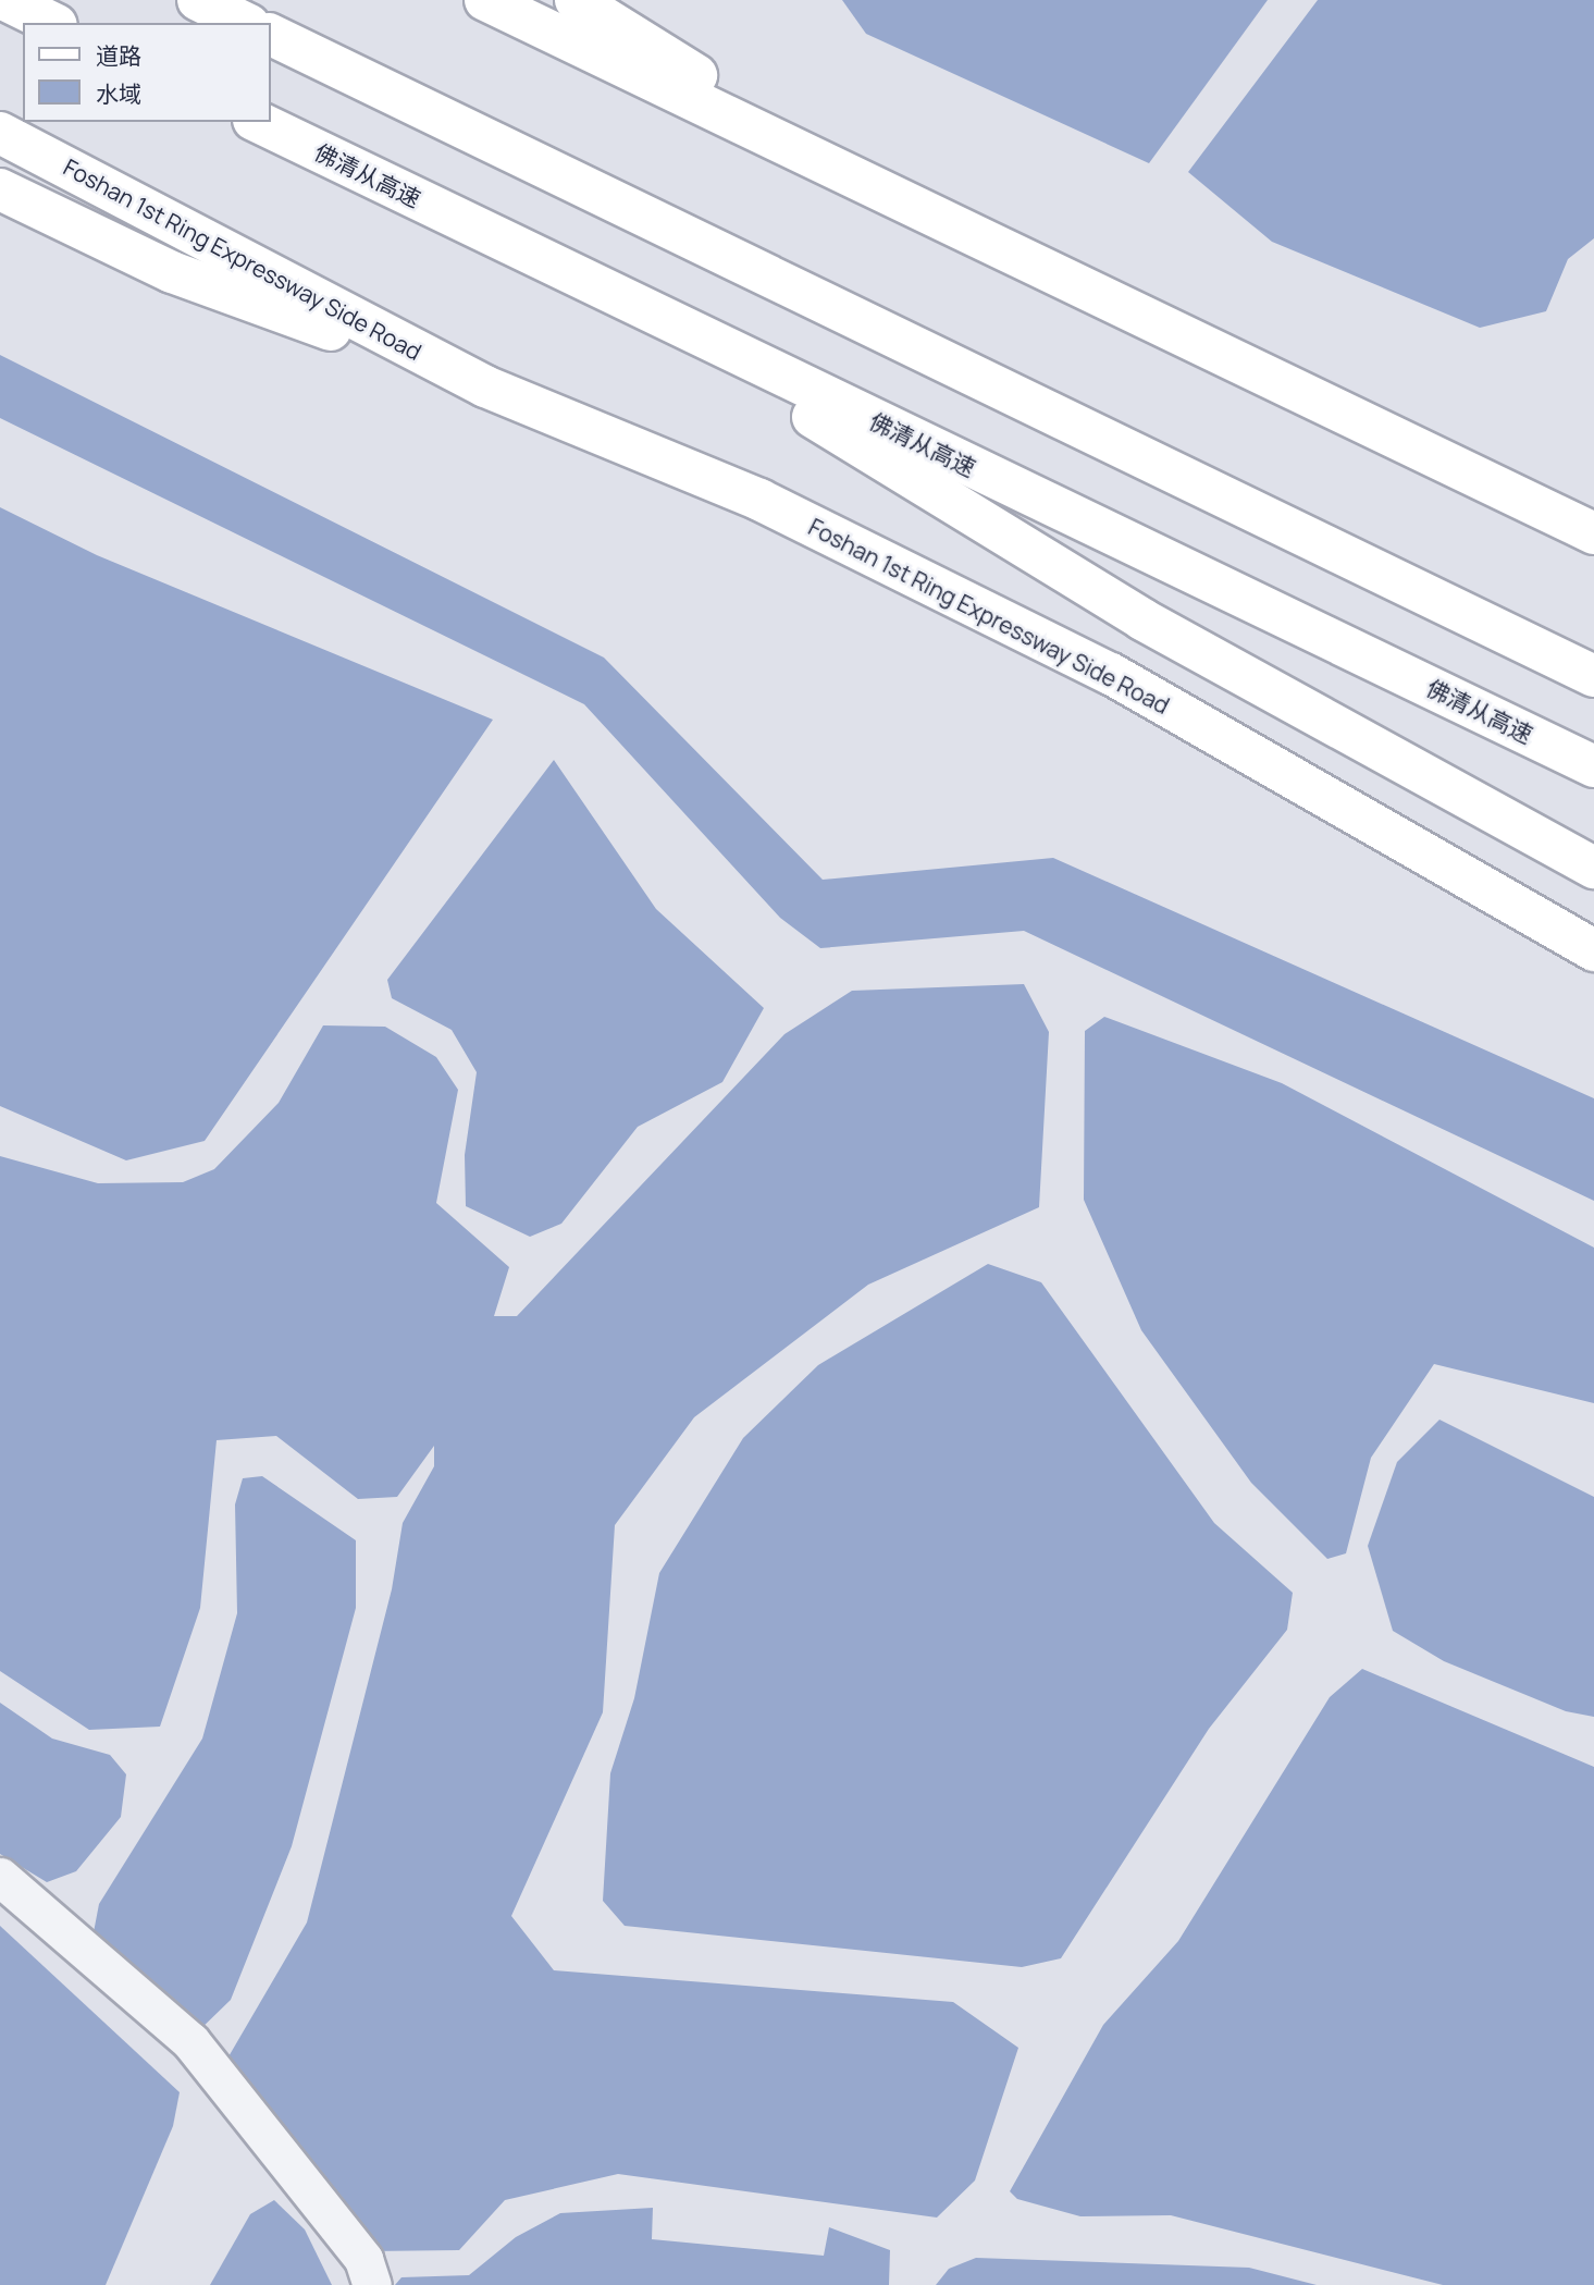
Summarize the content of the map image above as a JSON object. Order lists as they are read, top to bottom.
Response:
{
  "streets": {
    "main road": ["佛清从高速", "Foshan 1st Ring Expressway Side Road"]
  },
  "legend": ["道路", "水域"]
}
